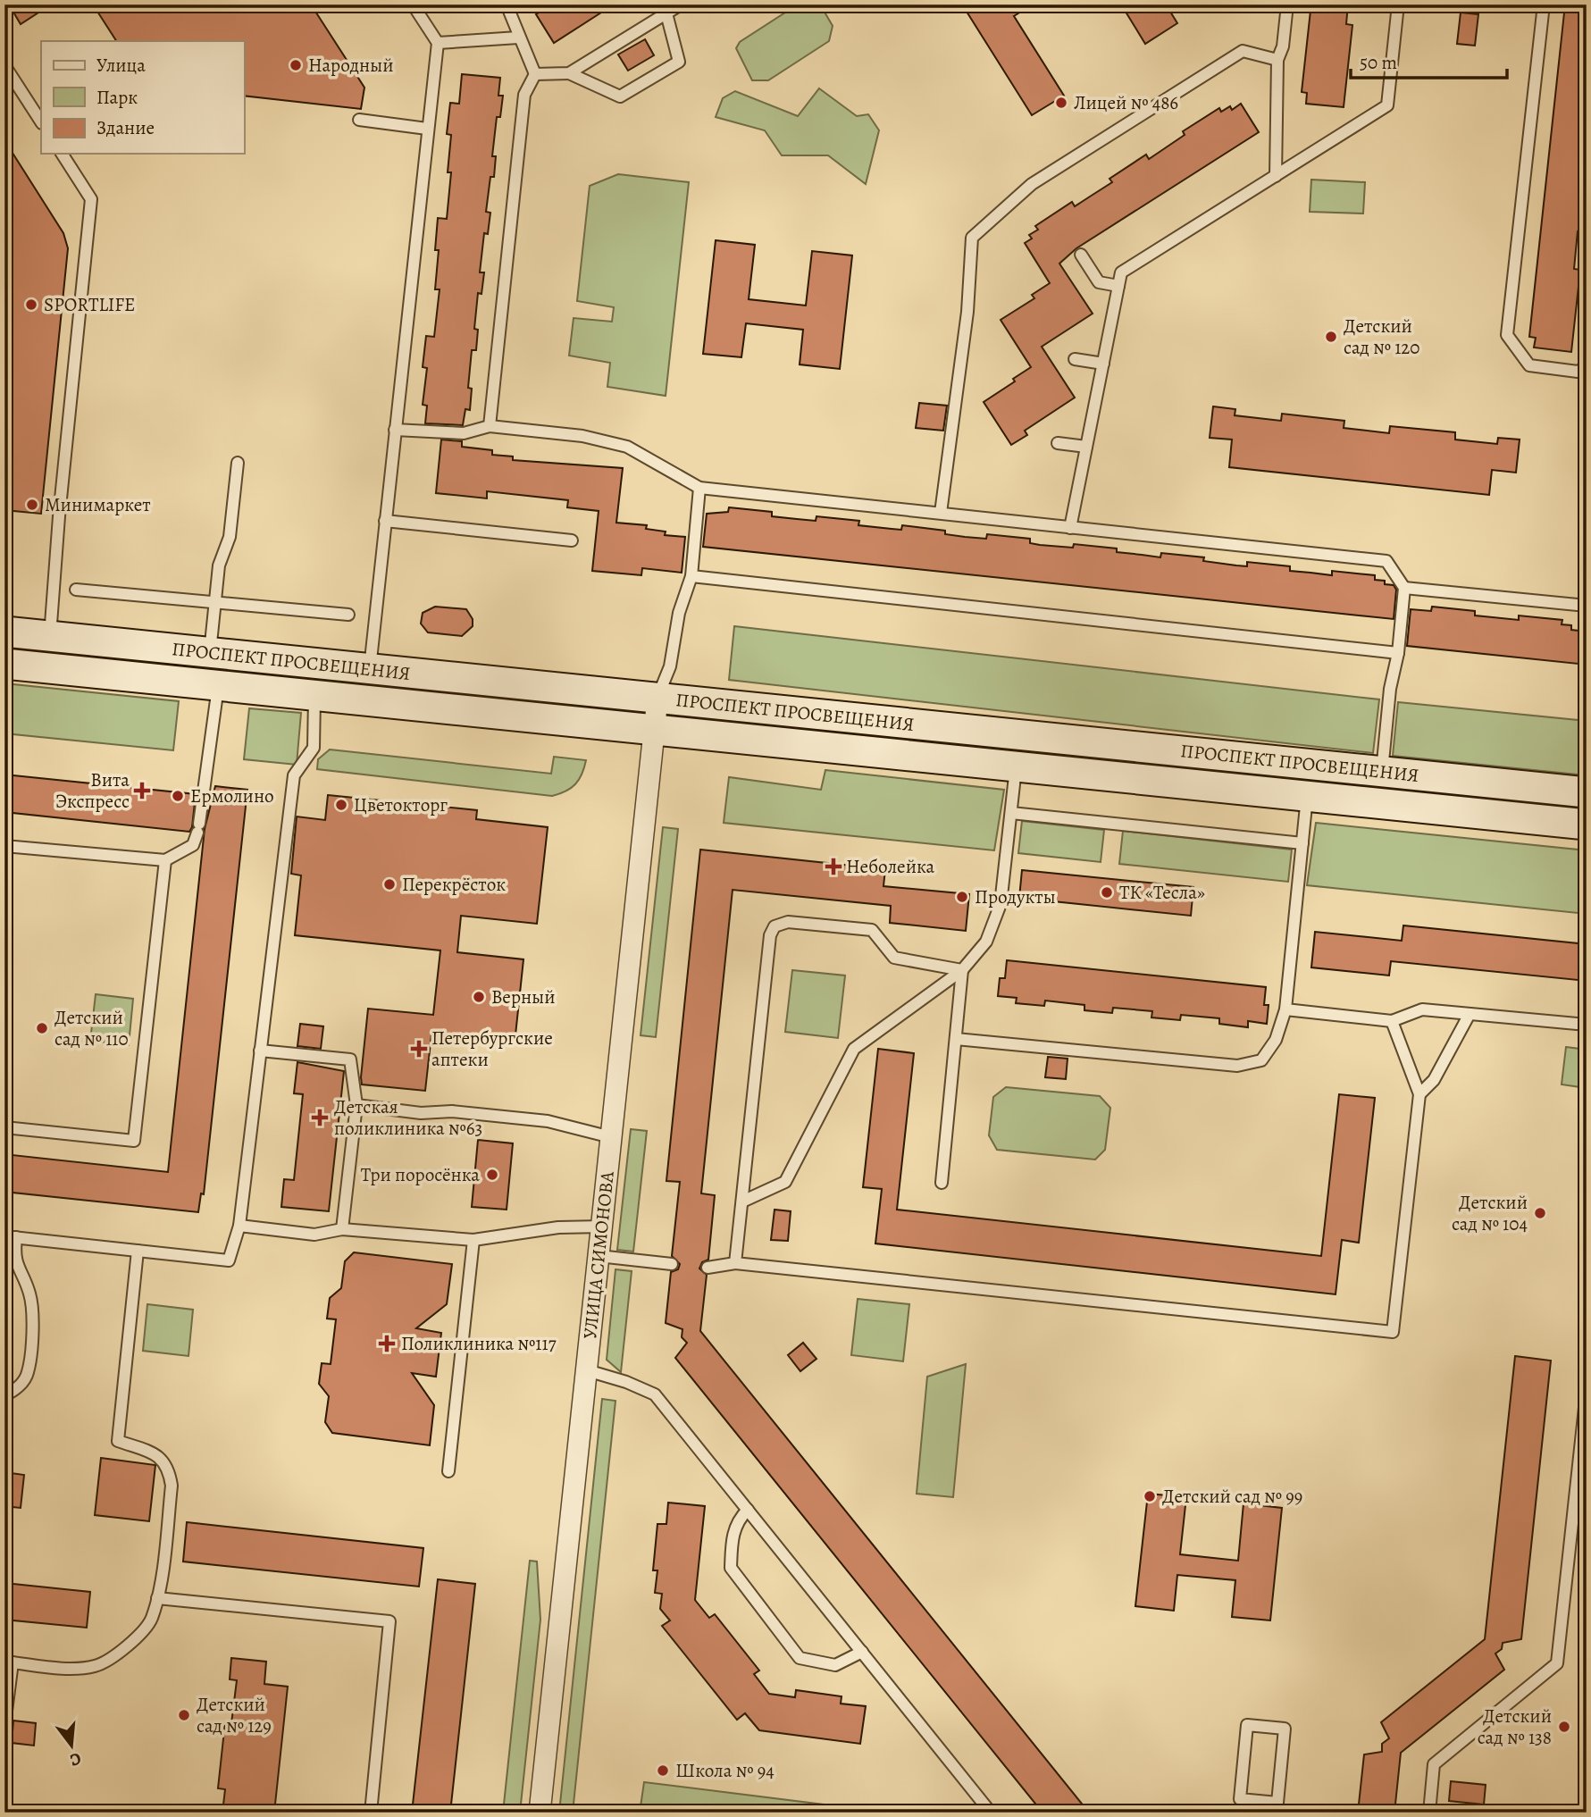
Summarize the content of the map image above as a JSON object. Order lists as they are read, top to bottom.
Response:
{
  "streets": {
    "main road": ["ПРОСПЕКТ ПРОСВЕЩЕНИЯ"],
    "street": ["УЛИЦА СИМОНОВА"]
  },
  "crossings": [
    ["ПРОСПЕКТ ПРОСВЕЩЕНИЯ", "УЛИЦА СИМОНОВА"]
  ],
  "places": {
    "other": [
      "Народный",
      "Лицей № 486",
      "SPORTLIFE",
      "Детский сад № 120",
      "Минимаркет",
      "Ермолино",
      "Цветокторг",
      "Перекрёсток",
      "ТК «Тесла»",
      "Продукты",
      "Верный",
      "Детский сад № 110",
      "Три поросёнка",
      "Детский сад № 104",
      "Детский сад № 99",
      "Детский сад № 129",
      "Детский сад № 138",
      "Школа № 94"
    ],
    "health": [
      "Вита Экспресс",
      "Неболейка",
      "Петербургские аптеки",
      "Детская поликлиника №63",
      "Поликлиника №117"
    ]
  },
  "legend": ["Улица", "Парк", "Здание"],
  "scale_bar": "50 m",
  "north": "bottom"
}
